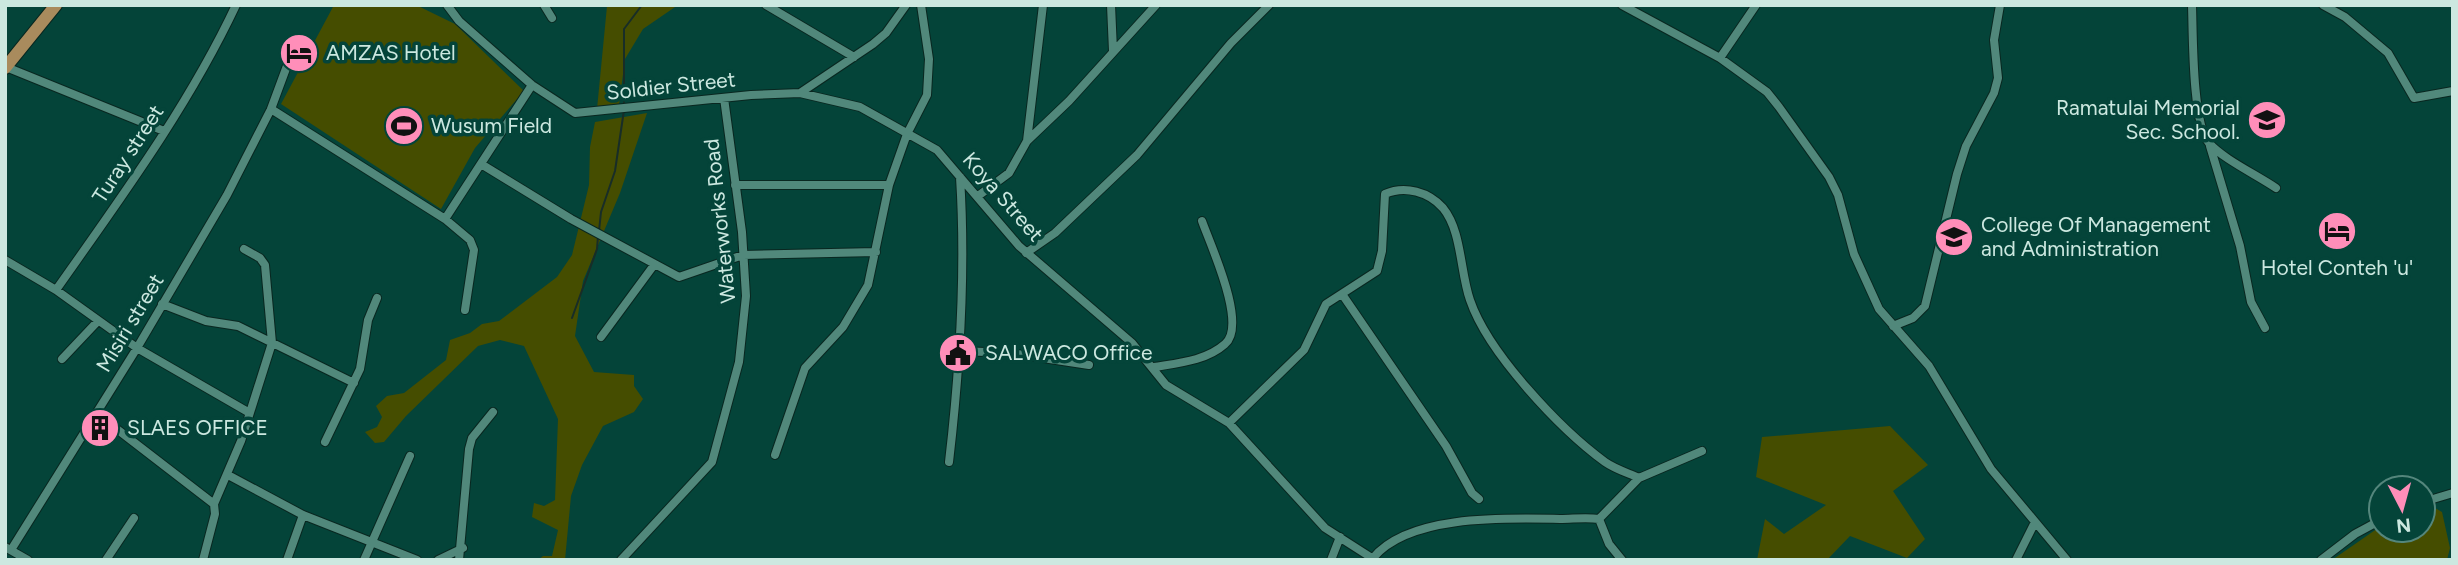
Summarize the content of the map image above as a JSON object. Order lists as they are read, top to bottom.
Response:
{
  "streets": {
    "street": [
      "Soldier Street",
      "Turay street",
      "Koya Street",
      "Waterworks Road",
      "Misiri street"
    ]
  },
  "crossings": [
    ["Soldier Street", "Koya Street"],
    ["Soldier Street", "Waterworks Road"]
  ],
  "places": {
    "hotel": ["AMZAS Hotel", "Hotel Conteh 'u'"],
    "school or university": ["Ramatulai Memorial Sec. School.", "College Of Management and Administration"],
    "sports": ["Wusum Field"],
    "public building": ["SALWACO Office"],
    "building": ["SLAES OFFICE"]
  },
  "north": "bottom"
}
